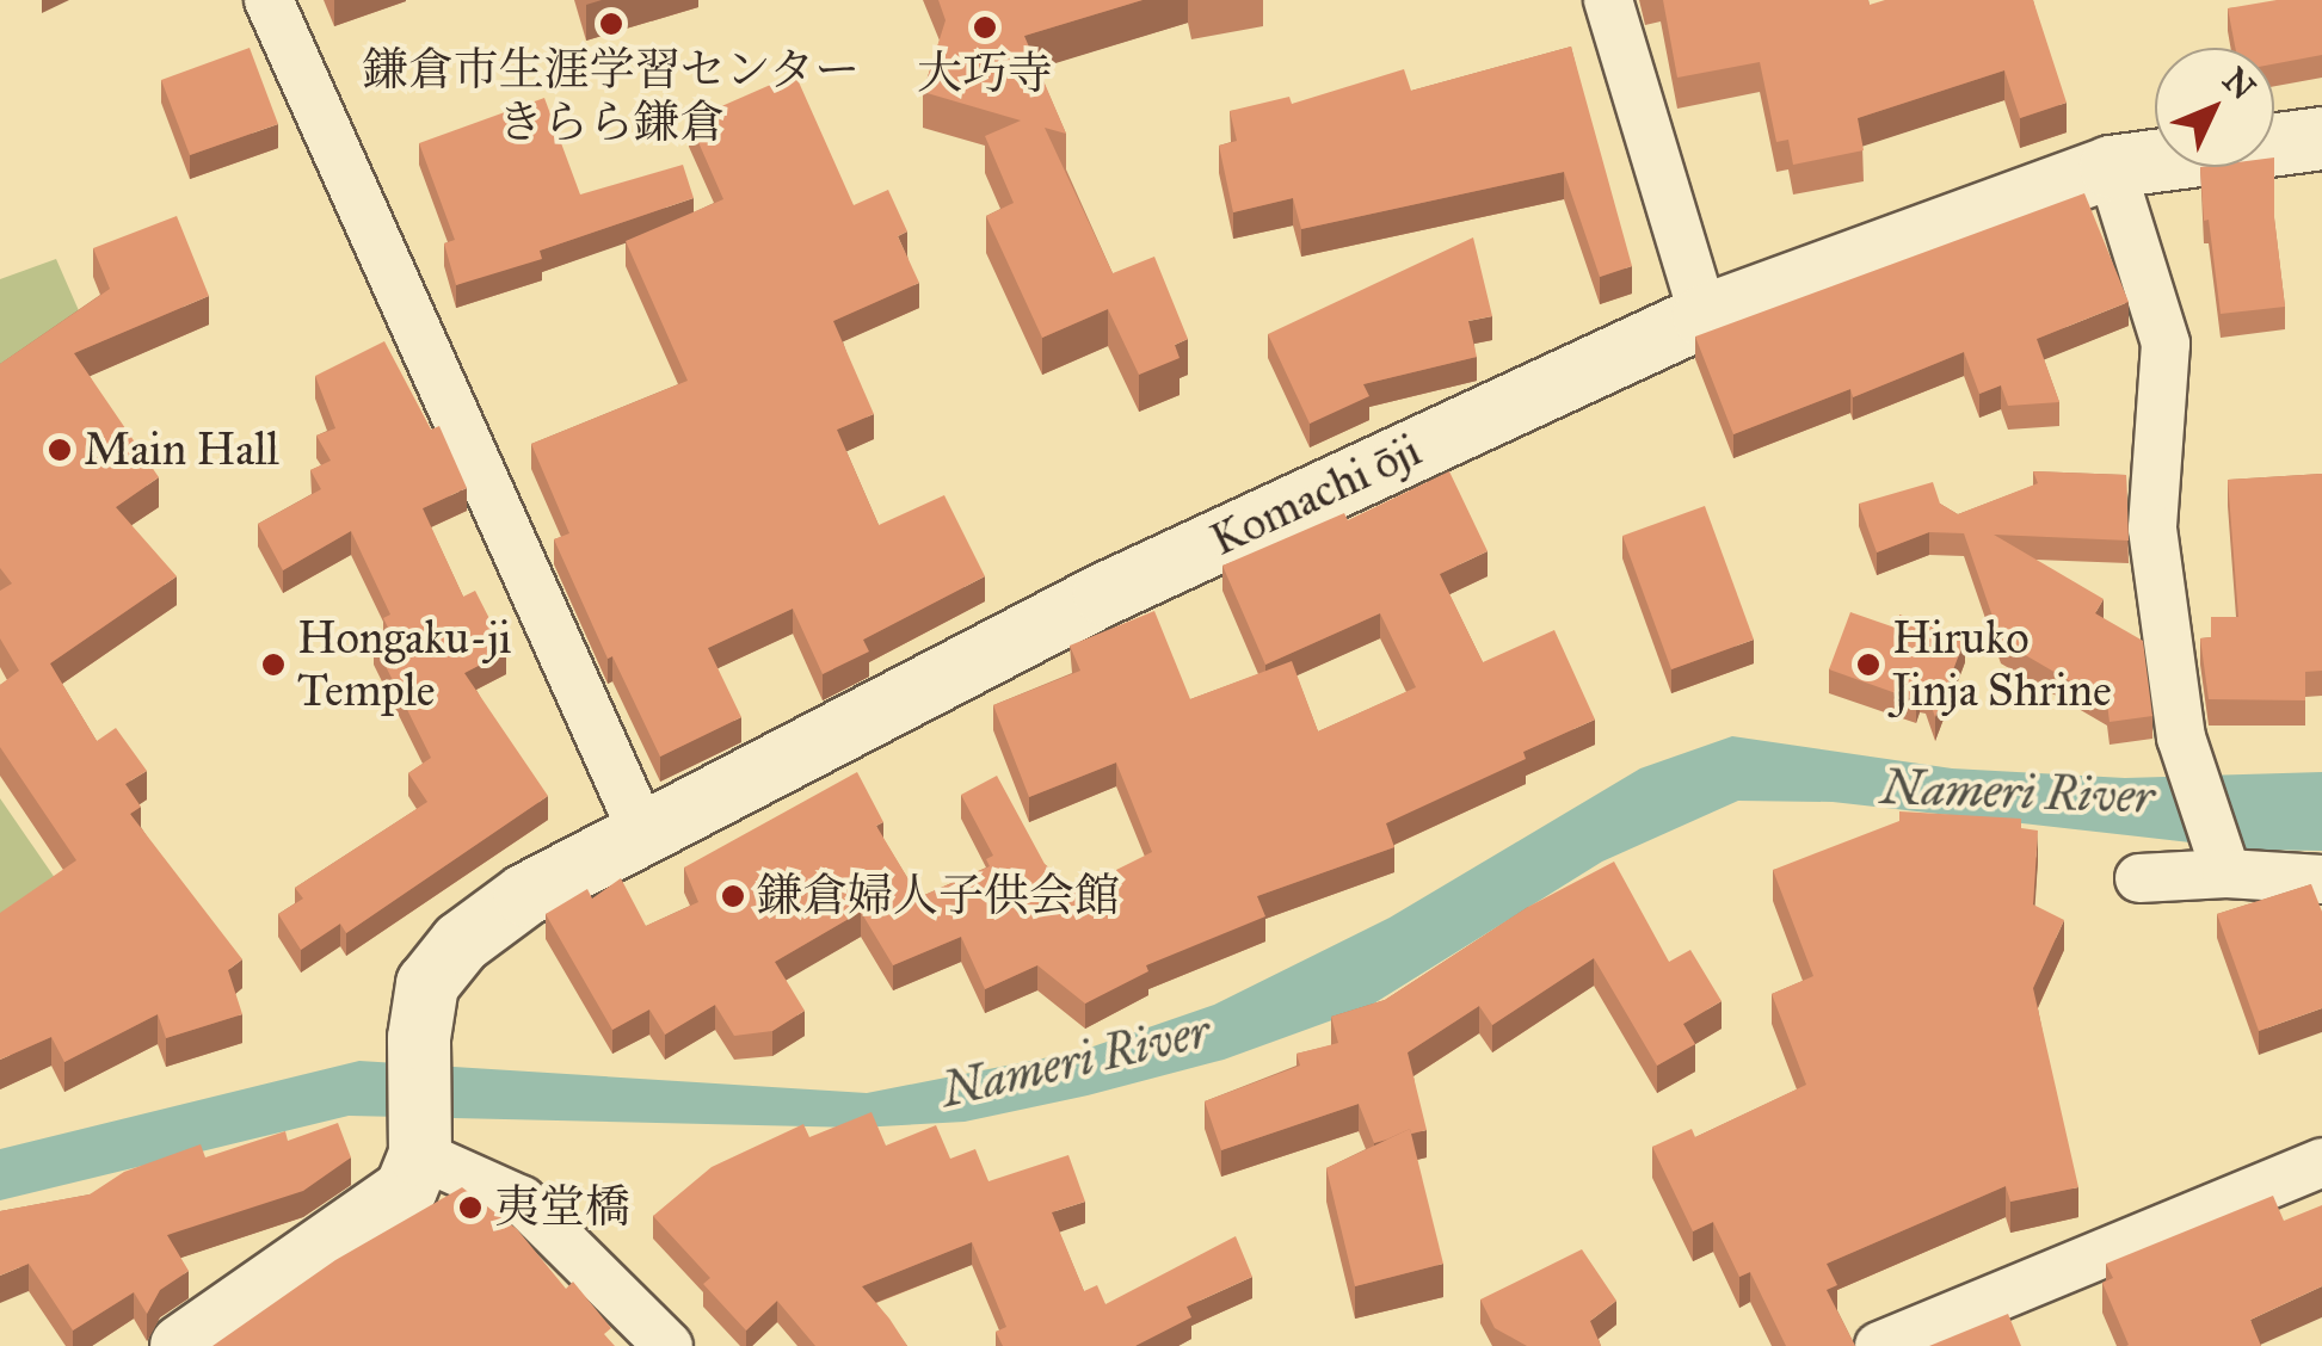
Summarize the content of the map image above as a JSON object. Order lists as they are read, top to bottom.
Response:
{
  "streets": {
    "street": ["Komachi ōji"]
  },
  "water": ["Nameri River"],
  "places": [
    "鎌倉市生涯学習センター きらら鎌倉",
    "大巧寺",
    "Main Hall",
    "Hongaku-ji Temple",
    "Hiruko Jinja Shrine",
    "鎌倉婦人子供会館",
    "夷堂橋"
  ],
  "north": "top right"
}
